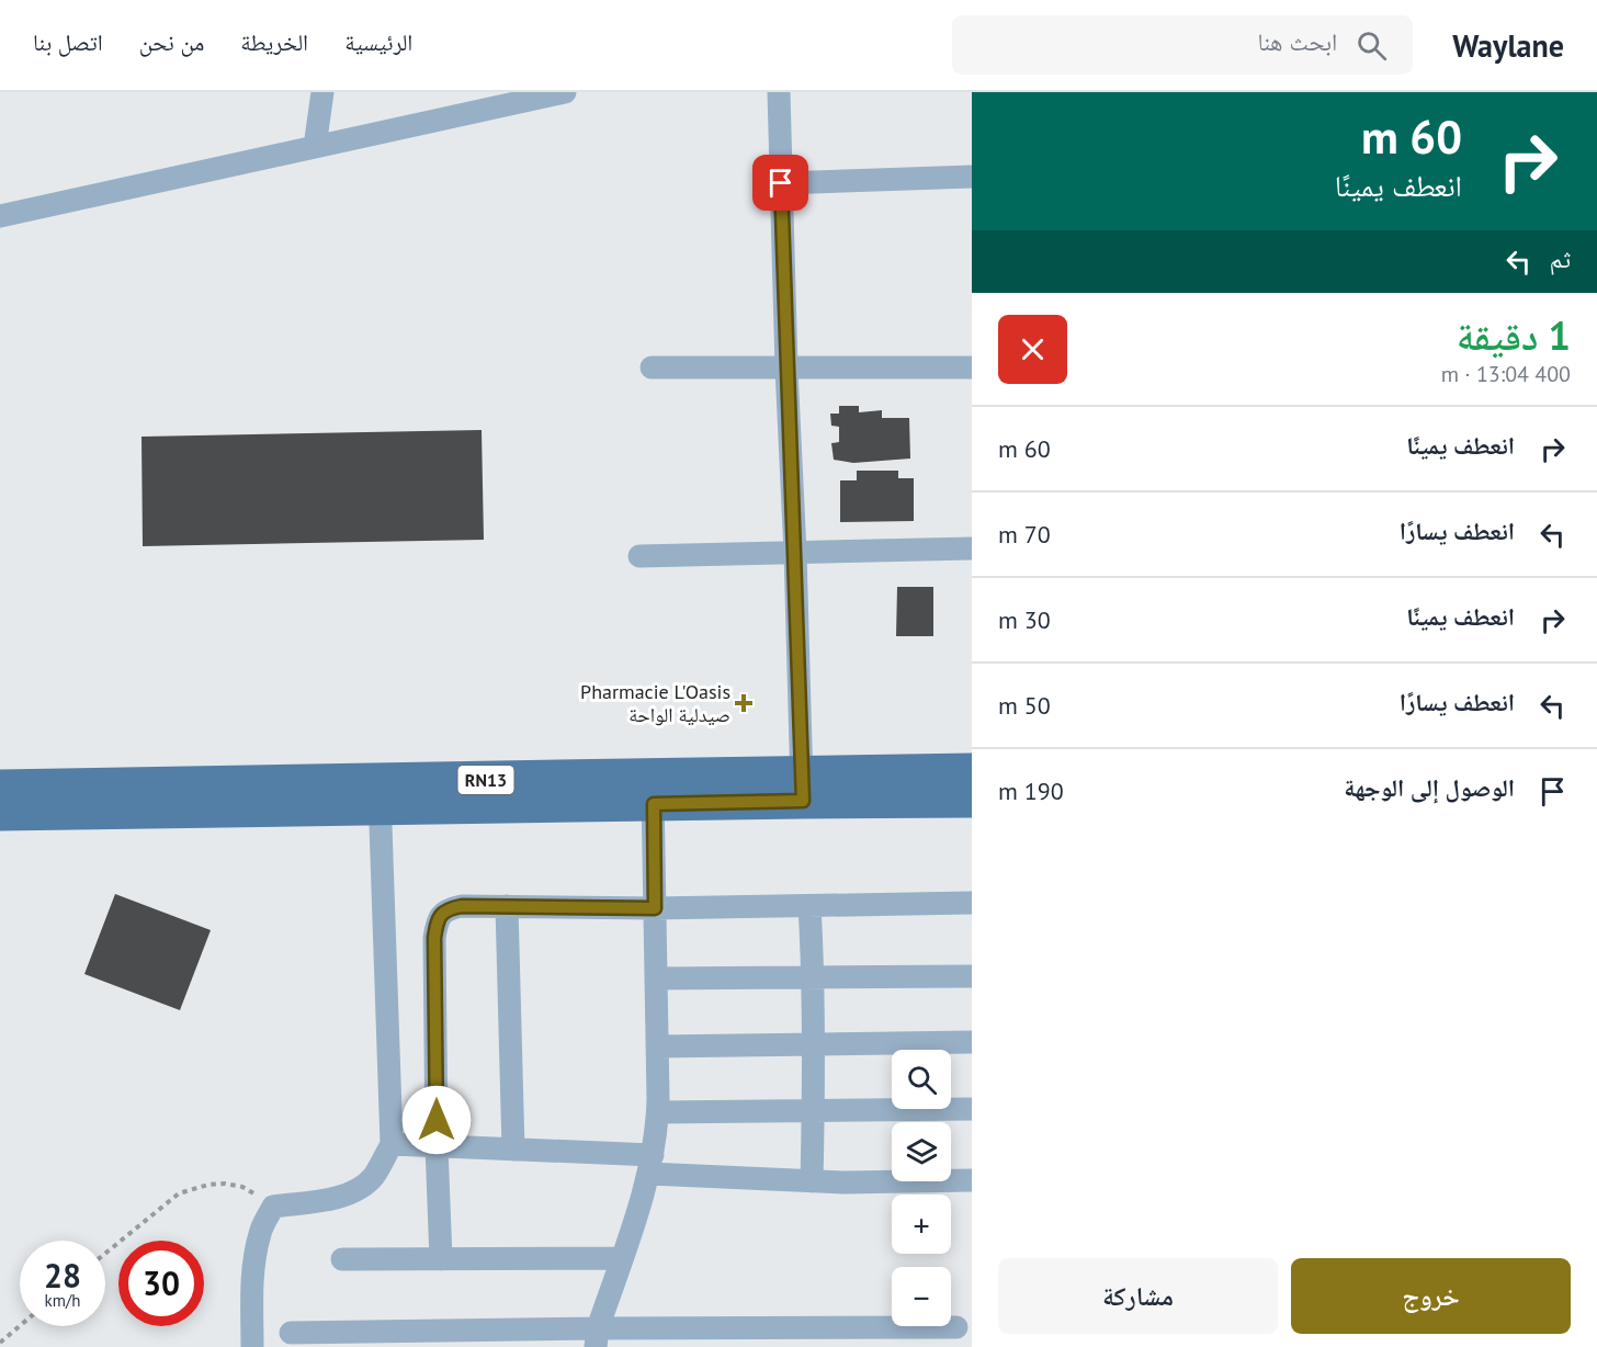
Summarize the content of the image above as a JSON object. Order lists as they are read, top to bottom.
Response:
{
  "streets": {
    "main road": ["RN13"]
  },
  "places": {
    "health": ["Pharmacie L'Oasis صيدلية الواحة"]
  },
  "page": {
    "header": "Waylane",
    "search": "ابحث هنا",
    "nav": [
      "الرئيسية",
      "الخريطة",
      "من نحن",
      "اتصل بنا"
    ],
    "turn": ["60 m", "انعطف يمينًا"],
    "then": "ثم",
    "heading": ["1 دقيقة", "400 m · 13:04"],
    "list": [
      {
        "name": "انعطف يمينًا",
        "value": "60 m"
      },
      {
        "name": "انعطف يسارًا",
        "value": "70 m"
      },
      {
        "name": "انعطف يمينًا",
        "value": "30 m"
      },
      {
        "name": "انعطف يسارًا",
        "value": "50 m"
      },
      {
        "name": "الوصول إلى الوجهة",
        "value": "190 m"
      }
    ],
    "map_buttons": ["+", "−"],
    "speed": "28 km/h",
    "limit": "30",
    "buttons": ["خروج", "مشاركة"]
  }
}
